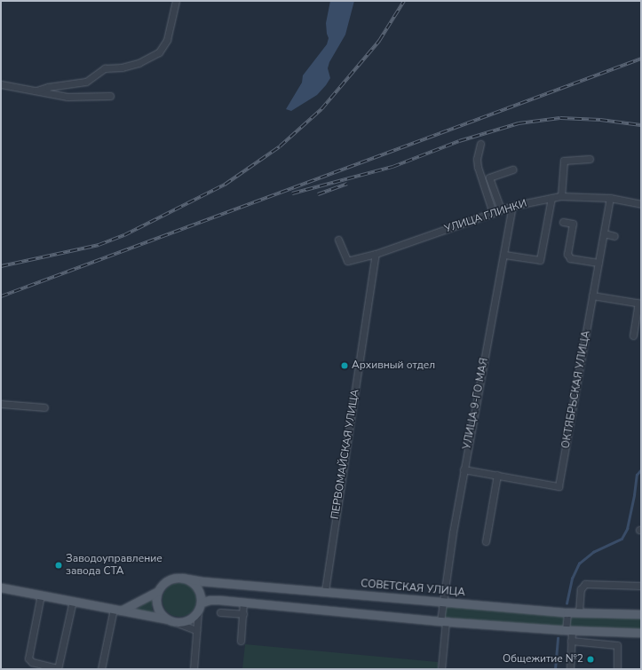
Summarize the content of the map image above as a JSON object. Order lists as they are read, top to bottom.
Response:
{
  "streets": {
    "main road": ["СОВЕТСКАЯ УЛИЦА"],
    "street": [
      "УЛИЦА ГЛИНКИ",
      "ОКТЯБРЬСКАЯ УЛИЦА",
      "УЛИЦА 9-ГО МАЯ",
      "ПЕРВОМАЙСКАЯ УЛИЦА"
    ]
  },
  "crossings": [
    ["УЛИЦА ГЛИНКИ", "ОКТЯБРЬСКАЯ УЛИЦА"],
    ["УЛИЦА ГЛИНКИ", "УЛИЦА 9-ГО МАЯ"],
    ["УЛИЦА ГЛИНКИ", "ПЕРВОМАЙСКАЯ УЛИЦА"],
    ["ОКТЯБРЬСКАЯ УЛИЦА", "УЛИЦА 9-ГО МАЯ"],
    ["УЛИЦА 9-ГО МАЯ", "СОВЕТСКАЯ УЛИЦА"],
    ["ПЕРВОМАЙСКАЯ УЛИЦА", "СОВЕТСКАЯ УЛИЦА"]
  ],
  "places": ["Архивный отдел", "Заводоуправление завода СТА", "Общежитие №2"]
}
